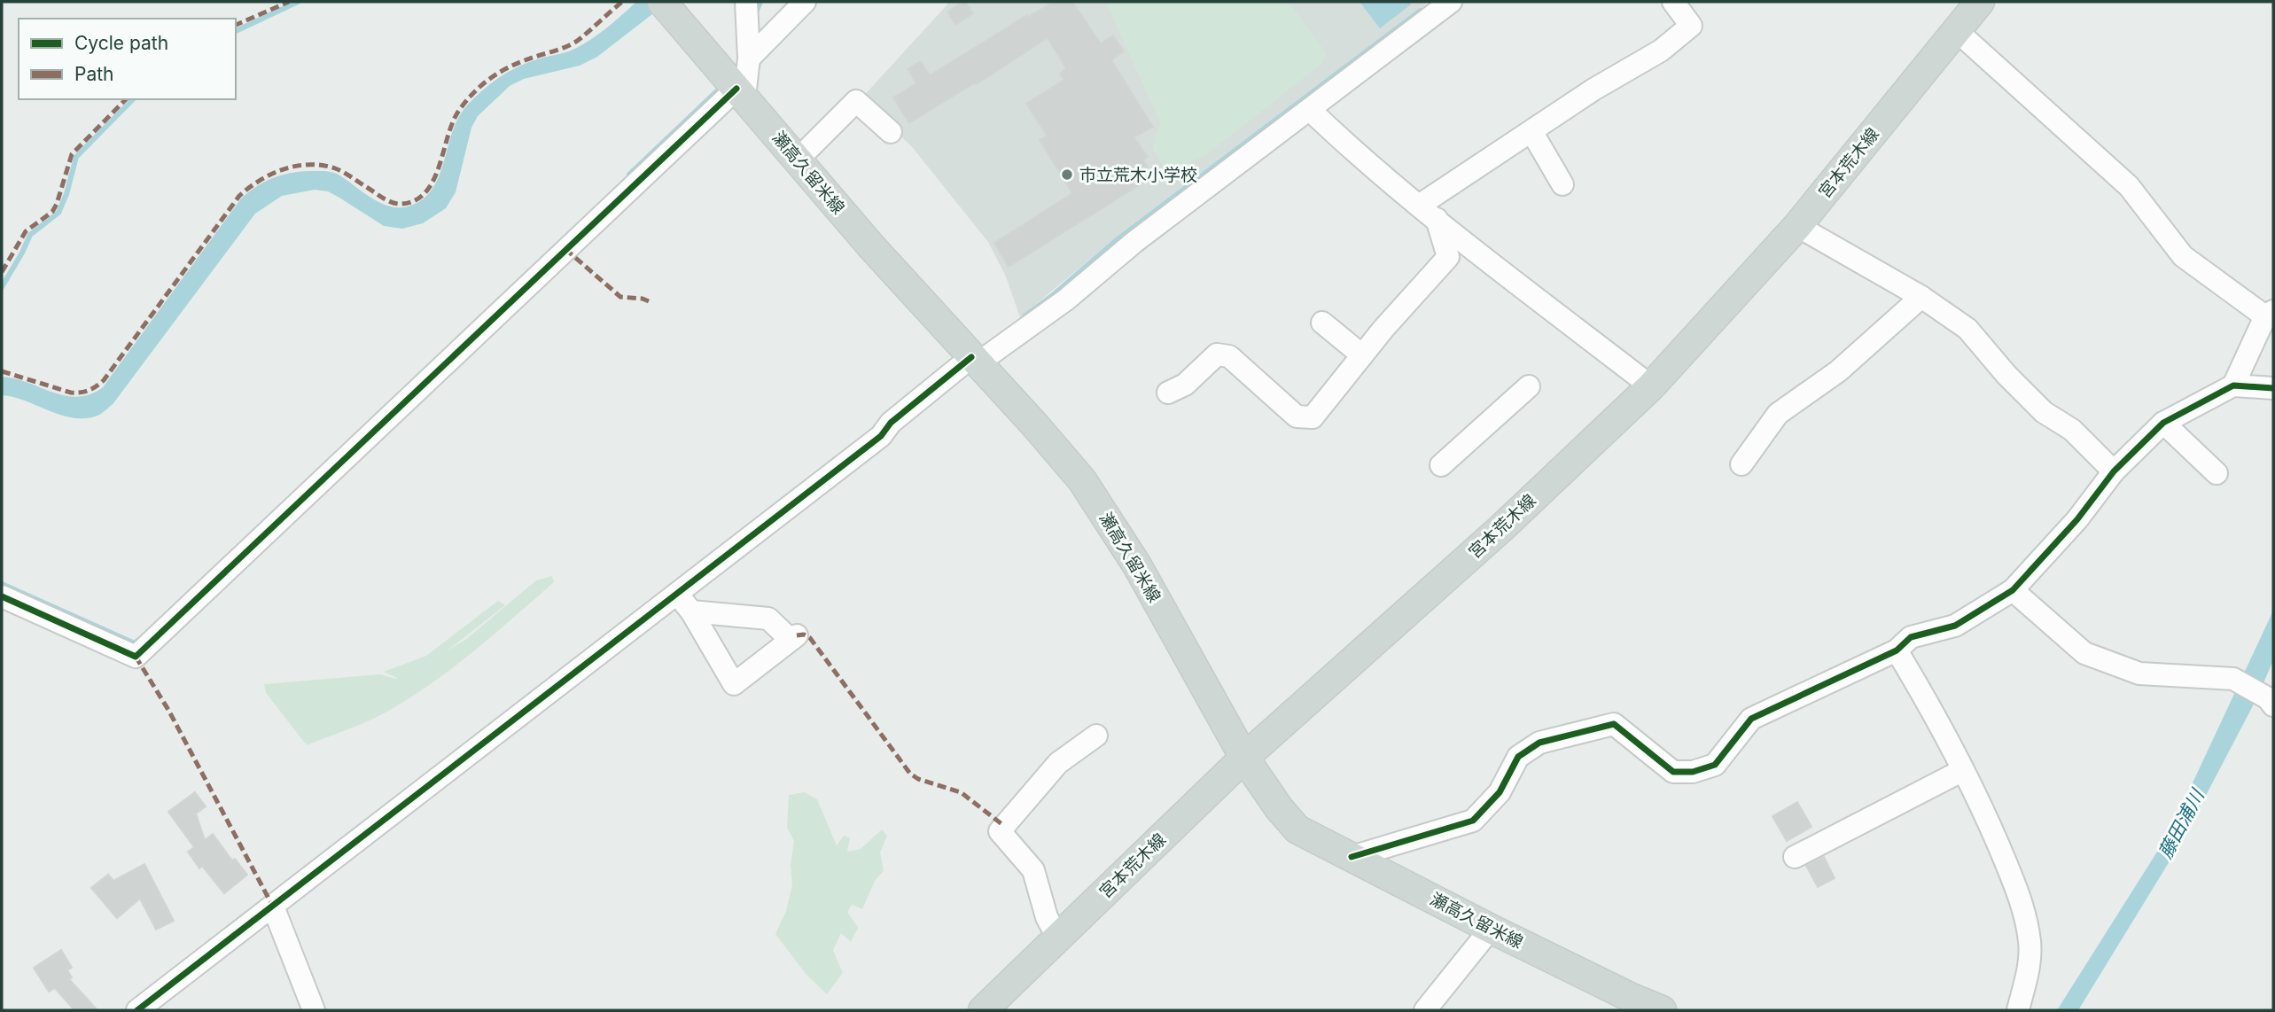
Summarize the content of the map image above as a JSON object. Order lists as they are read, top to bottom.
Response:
{
  "streets": {
    "main road": ["宮本荒木線", "瀬高久留米線"]
  },
  "crossings": [
    ["宮本荒木線", "瀬高久留米線"]
  ],
  "water": ["藤田浦川"],
  "places": ["市立荒木小学校"],
  "legend": ["Cycle path", "Path"]
}
